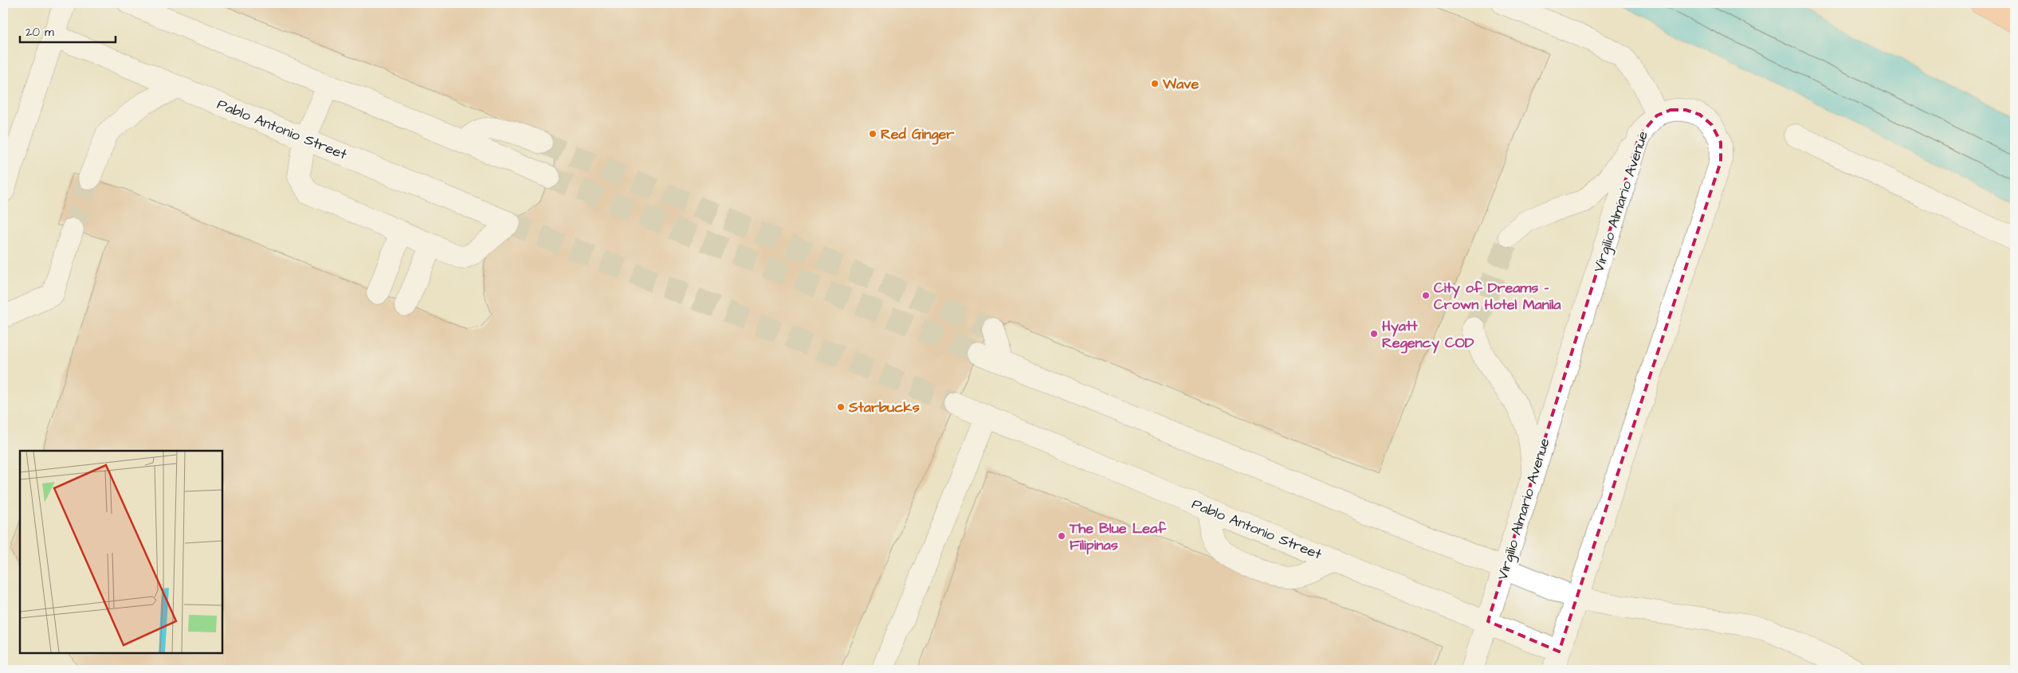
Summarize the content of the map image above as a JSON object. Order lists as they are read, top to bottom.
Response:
{
  "streets": {
    "street": ["Pablo Antonio Street", "Virgilio Almario Avenue"]
  },
  "crossings": [
    ["Pablo Antonio Street", "Virgilio Almario Avenue"]
  ],
  "places": [
    "Wave",
    "Red Ginger",
    "City of Dreams - Crown Hotel Manila",
    "Hyatt Regency COD",
    "Starbucks",
    "The Blue Leaf Filipinas"
  ],
  "scale_bar": "20 m"
}
